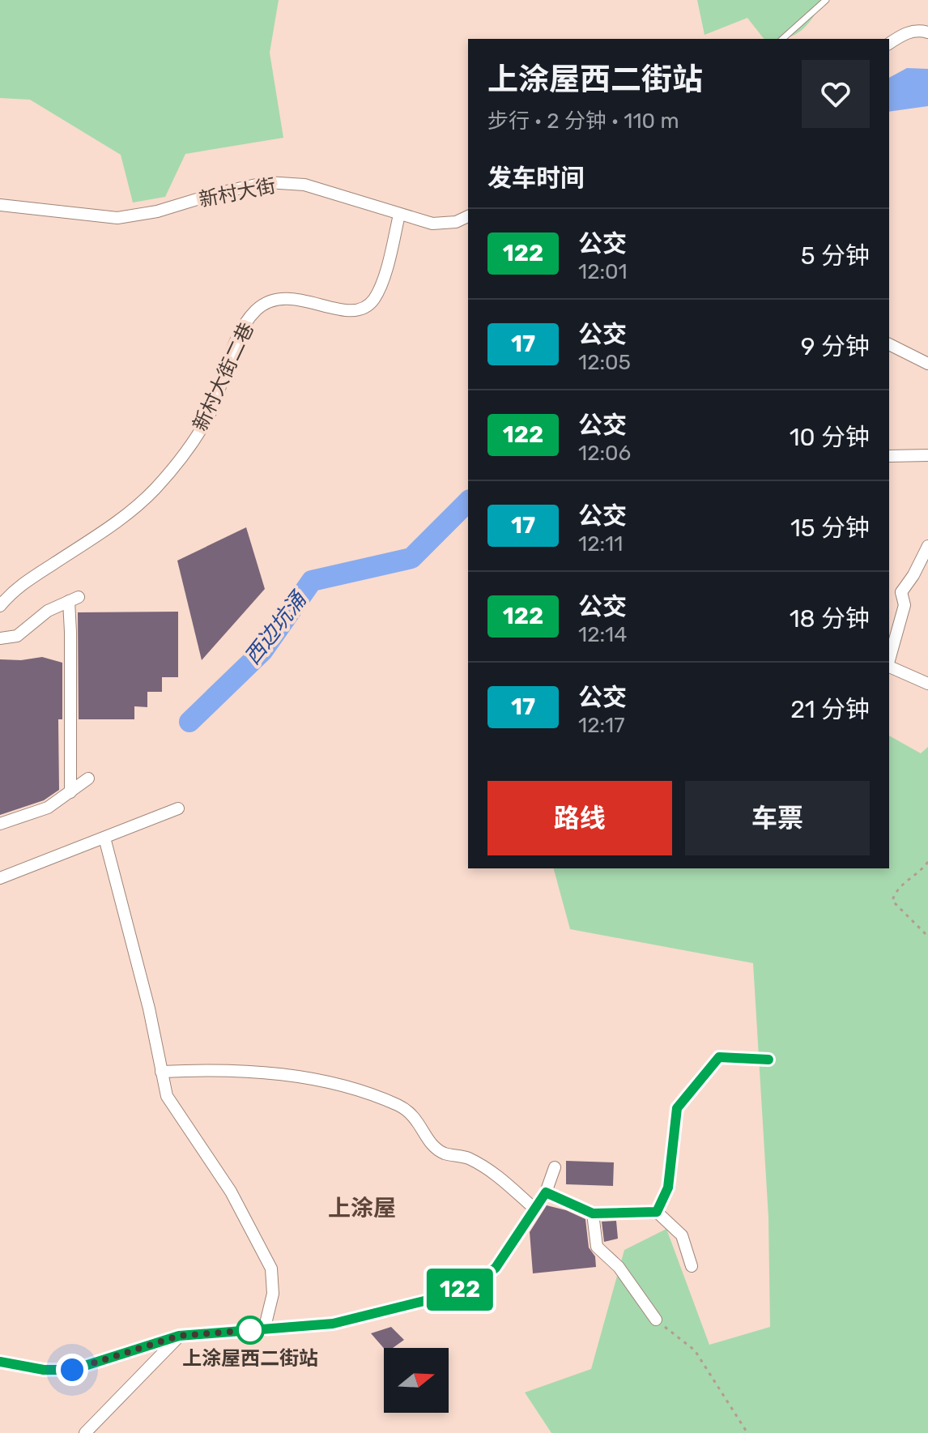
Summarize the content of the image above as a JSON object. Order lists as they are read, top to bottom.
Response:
{
  "streets": {
    "street": ["新村大街", "新村大街二巷"]
  },
  "crossings": [
    ["新村大街", "新村大街二巷"]
  ],
  "districts": ["上涂屋"],
  "water": ["西边坑涌"],
  "places": ["上涂屋西二街站"],
  "lines": ["bus line 122"],
  "north": "right",
  "page": {
    "on_map": "122",
    "heading": [
      ["上涂屋西二街站", "步行 · 2 分钟 · 110 m"],
      "发车时间"
    ],
    "list": [
      {
        "mark": "122",
        "name": "公交",
        "note": "12:01",
        "value": "5 分钟"
      },
      {
        "mark": "17",
        "name": "公交",
        "note": "12:05",
        "value": "9 分钟"
      },
      {
        "mark": "122",
        "name": "公交",
        "note": "12:06",
        "value": "10 分钟"
      },
      {
        "mark": "17",
        "name": "公交",
        "note": "12:11",
        "value": "15 分钟"
      },
      {
        "mark": "122",
        "name": "公交",
        "note": "12:14",
        "value": "18 分钟"
      },
      {
        "mark": "17",
        "name": "公交",
        "note": "12:17",
        "value": "21 分钟"
      }
    ],
    "buttons": ["路线", "车票"]
  }
}
